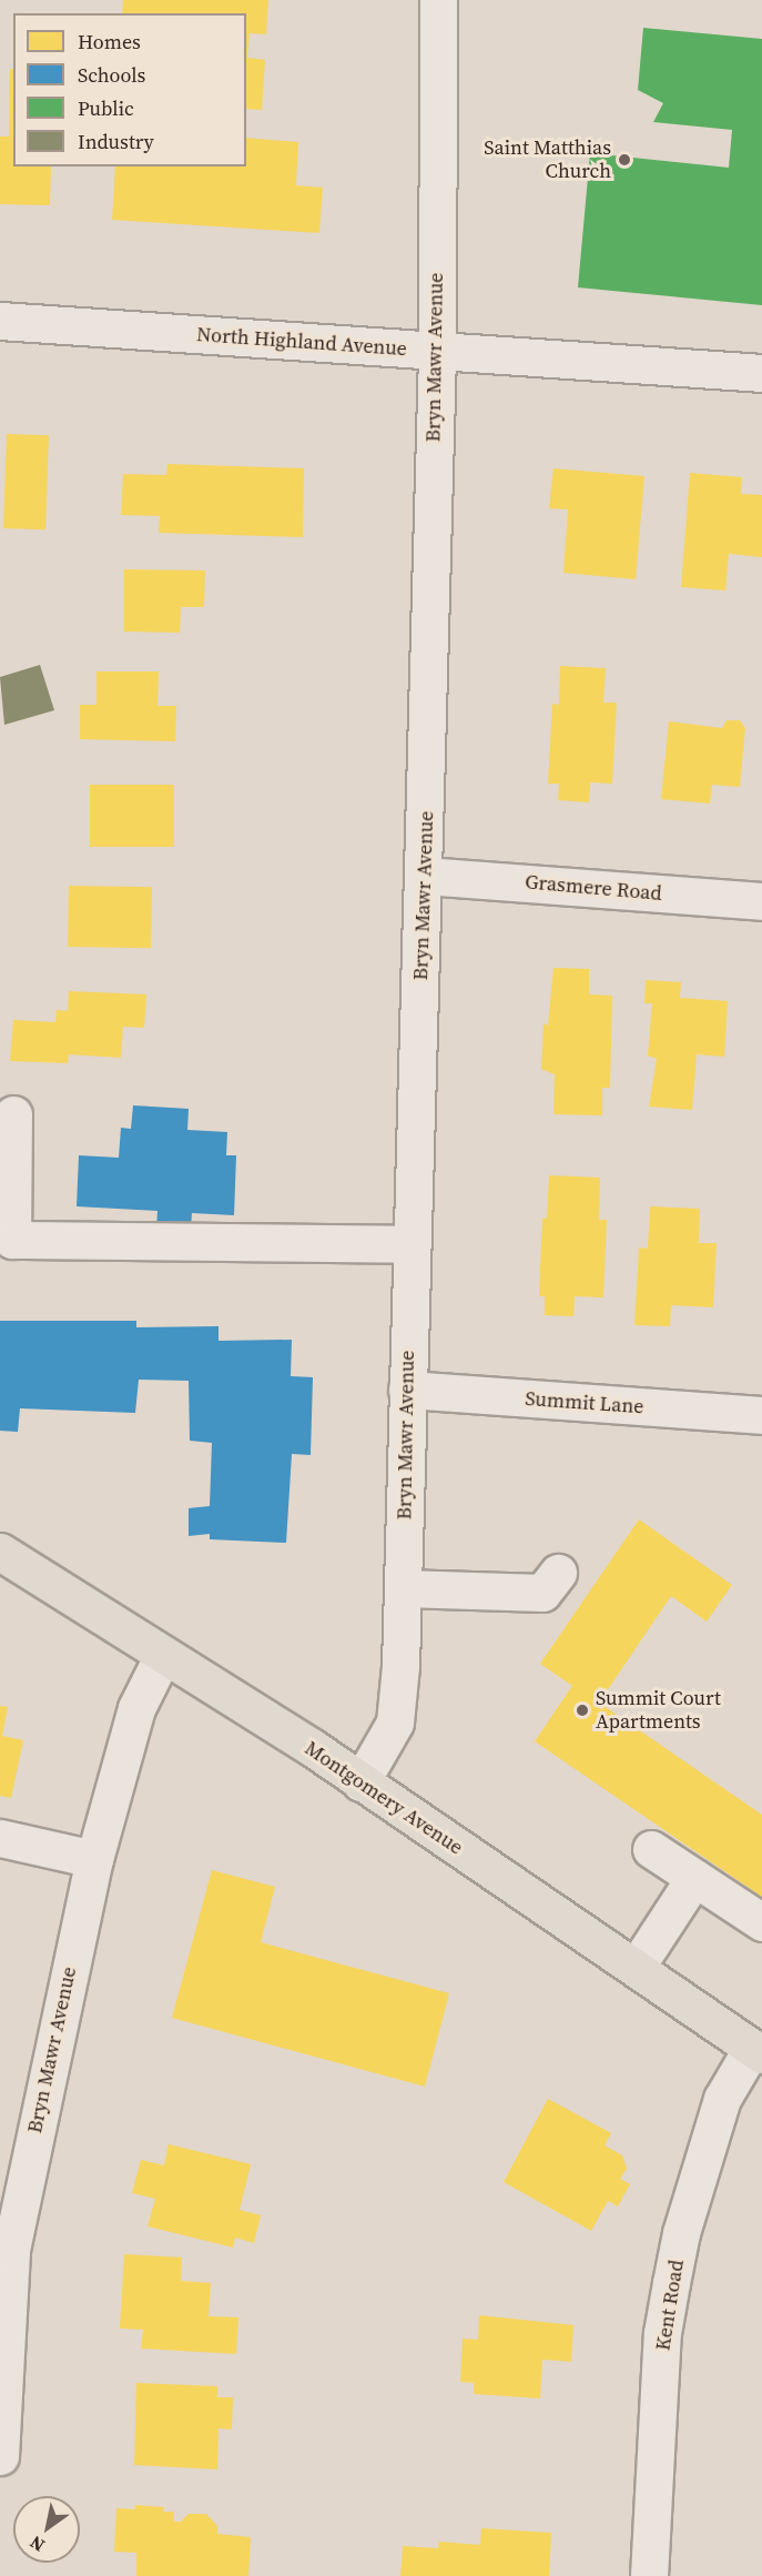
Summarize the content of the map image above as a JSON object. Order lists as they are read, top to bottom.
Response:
{
  "streets": {
    "main road": ["Montgomery Avenue"],
    "street": [
      "North Highland Avenue",
      "Bryn Mawr Avenue",
      "Grasmere Road",
      "Summit Lane",
      "Kent Road"
    ]
  },
  "crossings": [
    ["North Highland Avenue", "Bryn Mawr Avenue"],
    ["Bryn Mawr Avenue", "Grasmere Road"],
    ["Bryn Mawr Avenue", "Summit Lane"],
    ["Bryn Mawr Avenue", "Montgomery Avenue"],
    ["Montgomery Avenue", "Kent Road"]
  ],
  "places": ["Saint Matthias Church", "Summit Court Apartments"],
  "legend": [
    "Homes",
    "Schools",
    "Public",
    "Industry"
  ],
  "north": "bottom left"
}
